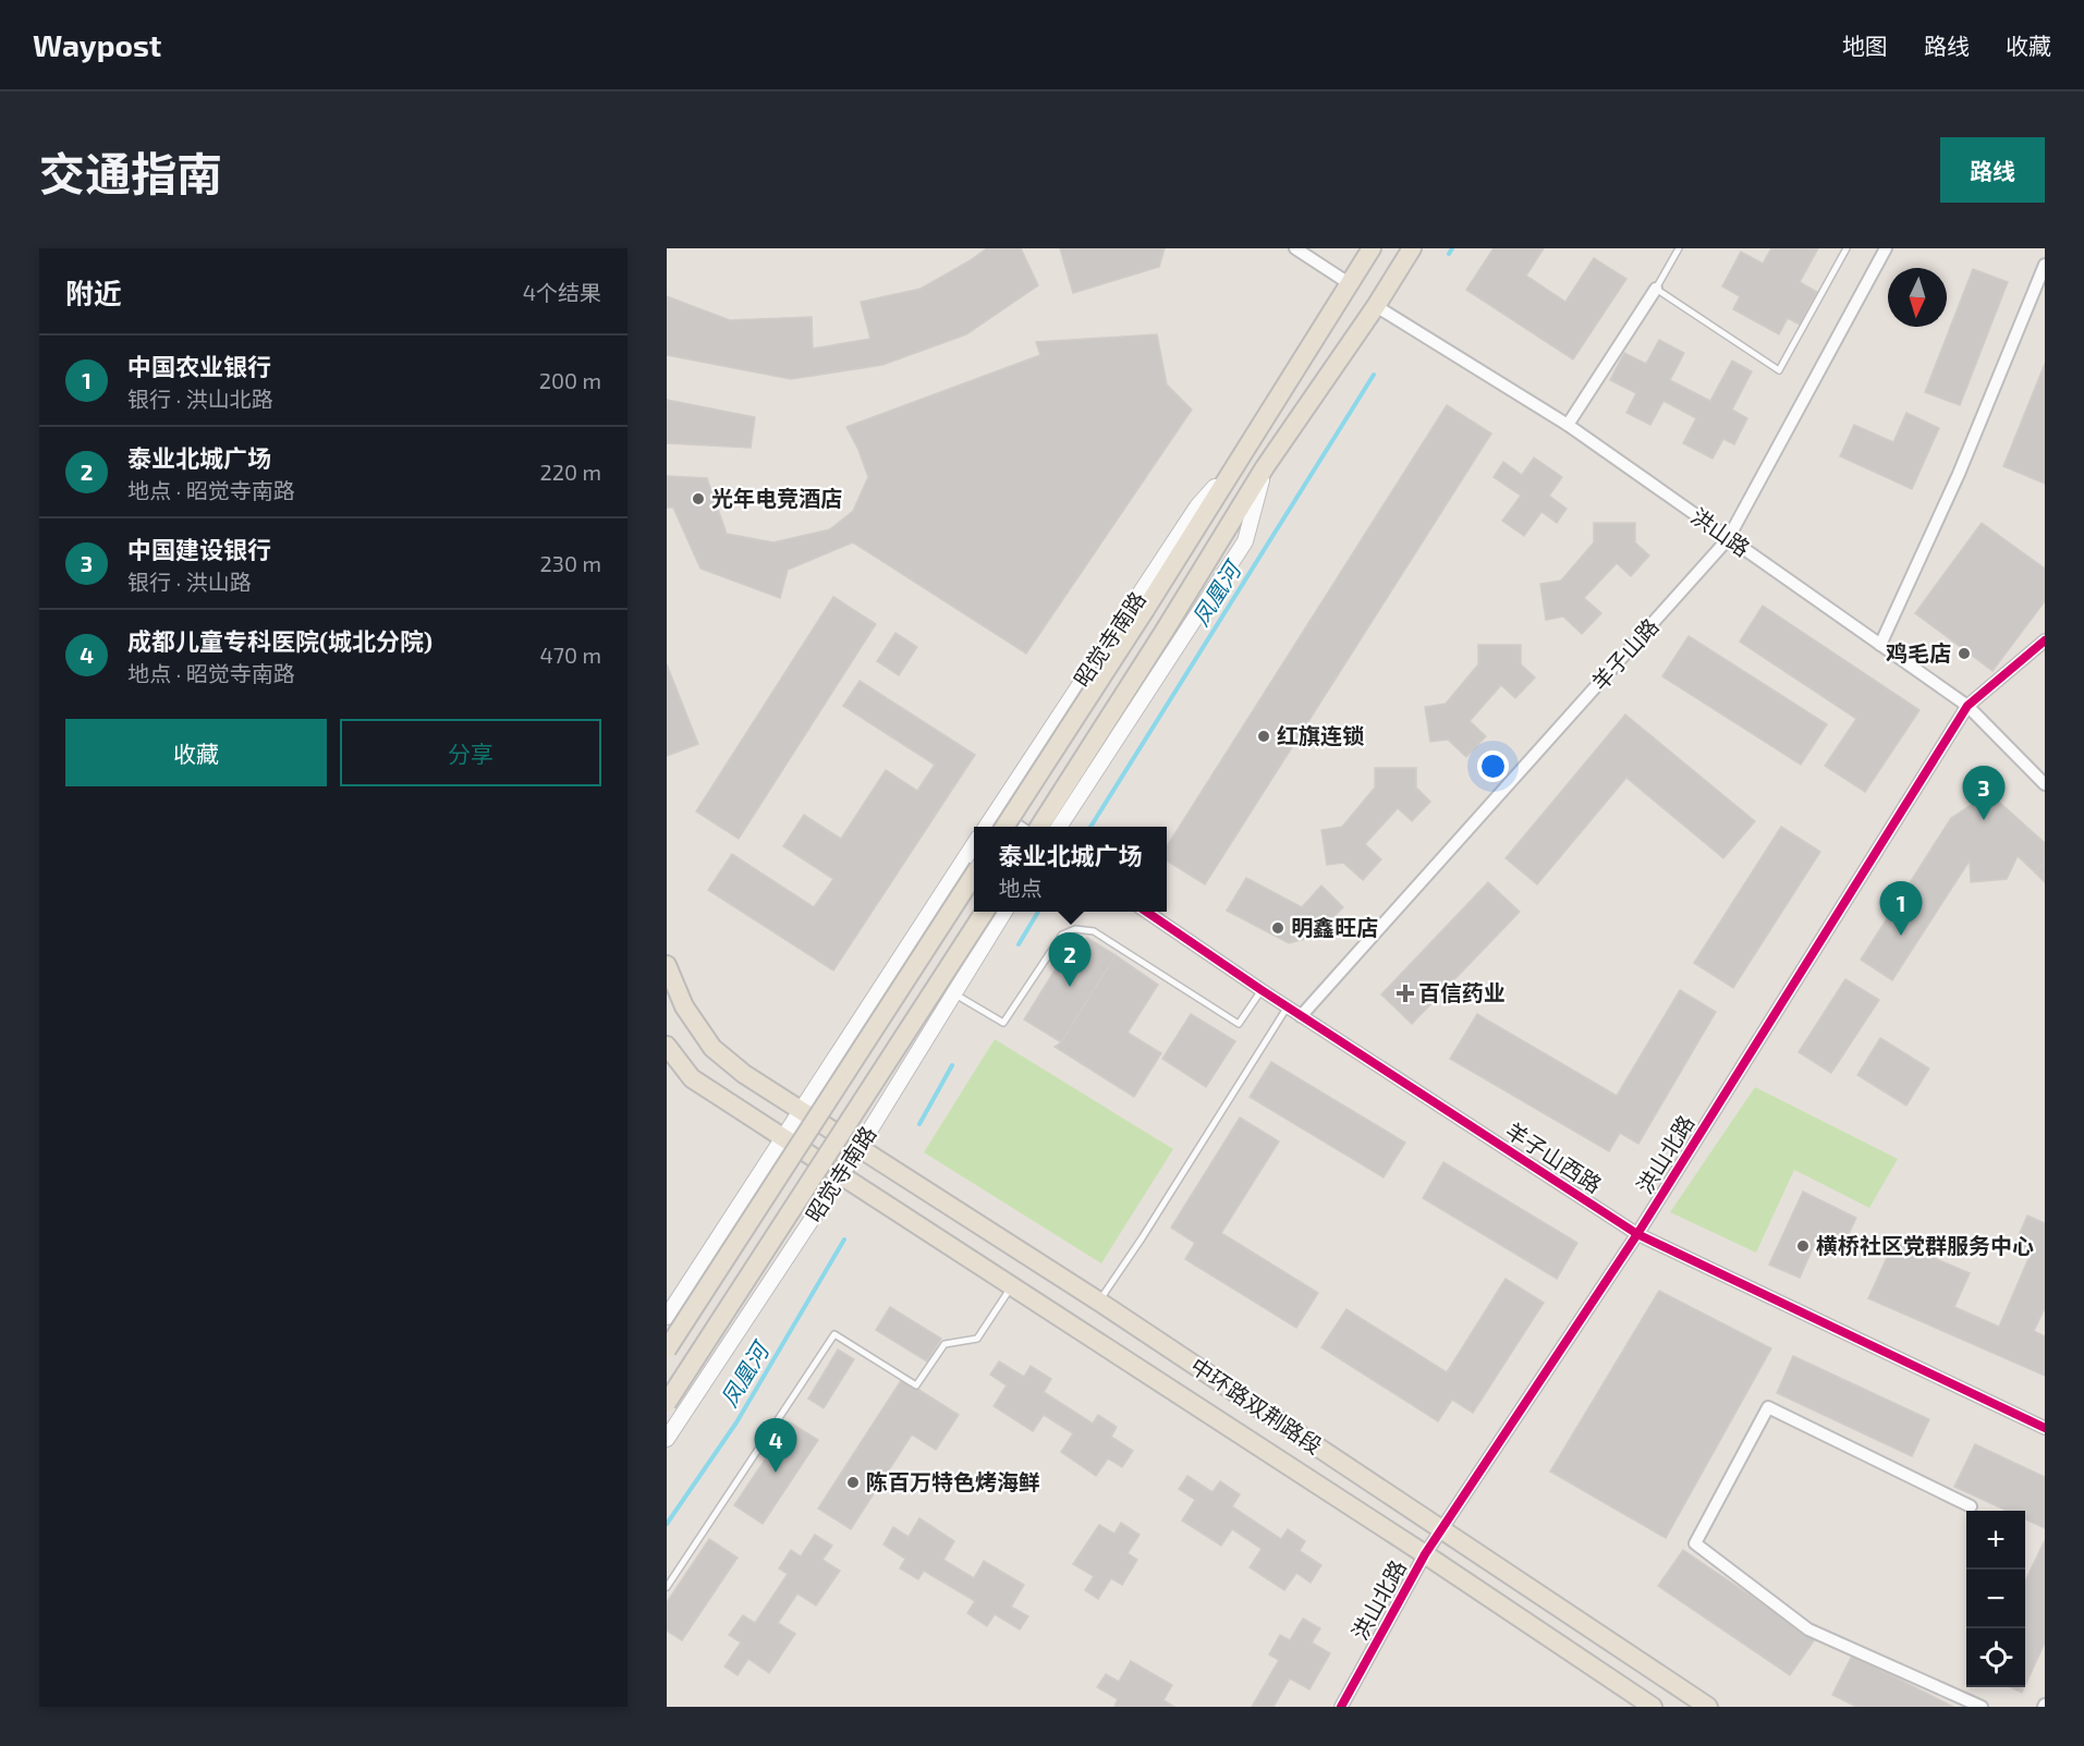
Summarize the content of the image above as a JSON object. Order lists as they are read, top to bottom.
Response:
{
  "streets": {
    "main road": ["昭觉寺南路", "中环路双荆路段"],
    "street": [
      "洪山路",
      "羊子山路",
      "洪山北路",
      "羊子山西路"
    ]
  },
  "crossings": [
    ["洪山路", "昭觉寺南路"],
    ["洪山路", "羊子山路"],
    ["洪山路", "洪山北路"],
    ["昭觉寺南路", "中环路双荆路段"],
    ["羊子山路", "羊子山西路"],
    ["洪山北路", "羊子山西路"],
    ["洪山北路", "中环路双荆路段"]
  ],
  "water": ["凤凰河"],
  "places": {
    "other": [
      "光年电竞酒店",
      "鸡毛店",
      "红旗连锁",
      "明鑫旺店",
      "横桥社区党群服务中心",
      "陈百万特色烤海鲜"
    ],
    "health": ["百信药业"]
  },
  "north": "bottom",
  "page": {
    "header": "Waypost",
    "nav": ["地图", "路线", "收藏"],
    "title": "交通指南",
    "buttons": [
      "路线",
      ["收藏", "分享"]
    ],
    "heading": ["附近", "4个结果"],
    "list": [
      {
        "mark": "1",
        "name": "中国农业银行",
        "note": "银行 · 洪山北路",
        "value": "200 m"
      },
      {
        "mark": "2",
        "name": "泰业北城广场",
        "note": "地点 · 昭觉寺南路",
        "value": "220 m"
      },
      {
        "mark": "3",
        "name": "中国建设银行",
        "note": "银行 · 洪山路",
        "value": "230 m"
      },
      {
        "mark": "4",
        "name": "成都儿童专科医院(城北分院)",
        "note": "地点 · 昭觉寺南路",
        "value": "470 m"
      }
    ],
    "pins": [
      "3",
      "1",
      "2",
      "4"
    ],
    "popup": ["泰业北城广场", "地点"],
    "map_buttons": ["+", "−"]
  }
}
